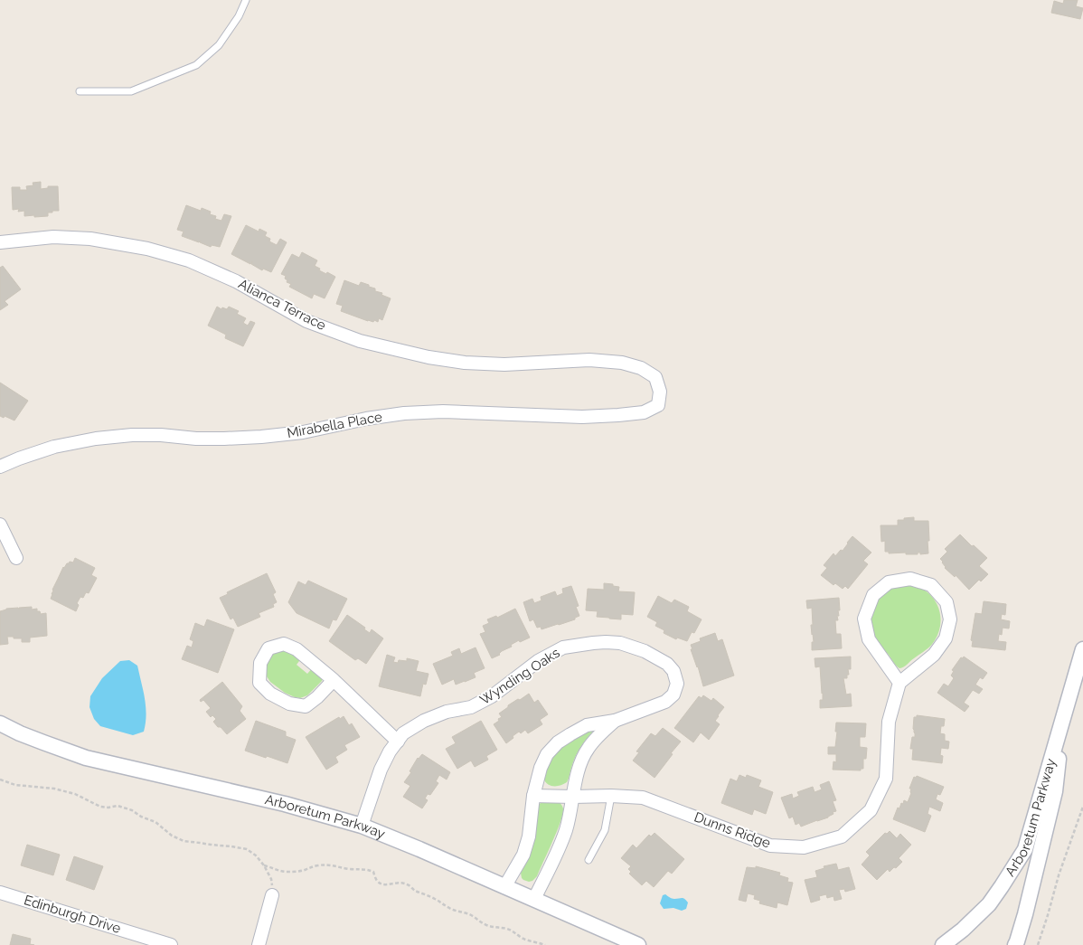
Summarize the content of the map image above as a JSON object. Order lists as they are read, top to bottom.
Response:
{
  "streets": {
    "street": [
      "Alianca Terrace",
      "Mirabella Place",
      "Wynding Oaks",
      "Arboretum Parkway",
      "Dunns Ridge",
      "Edinburgh Drive"
    ]
  },
  "crossings": [
    ["Alianca Terrace", "Mirabella Place"],
    ["Wynding Oaks", "Arboretum Parkway"],
    ["Wynding Oaks", "Dunns Ridge"]
  ]
}
